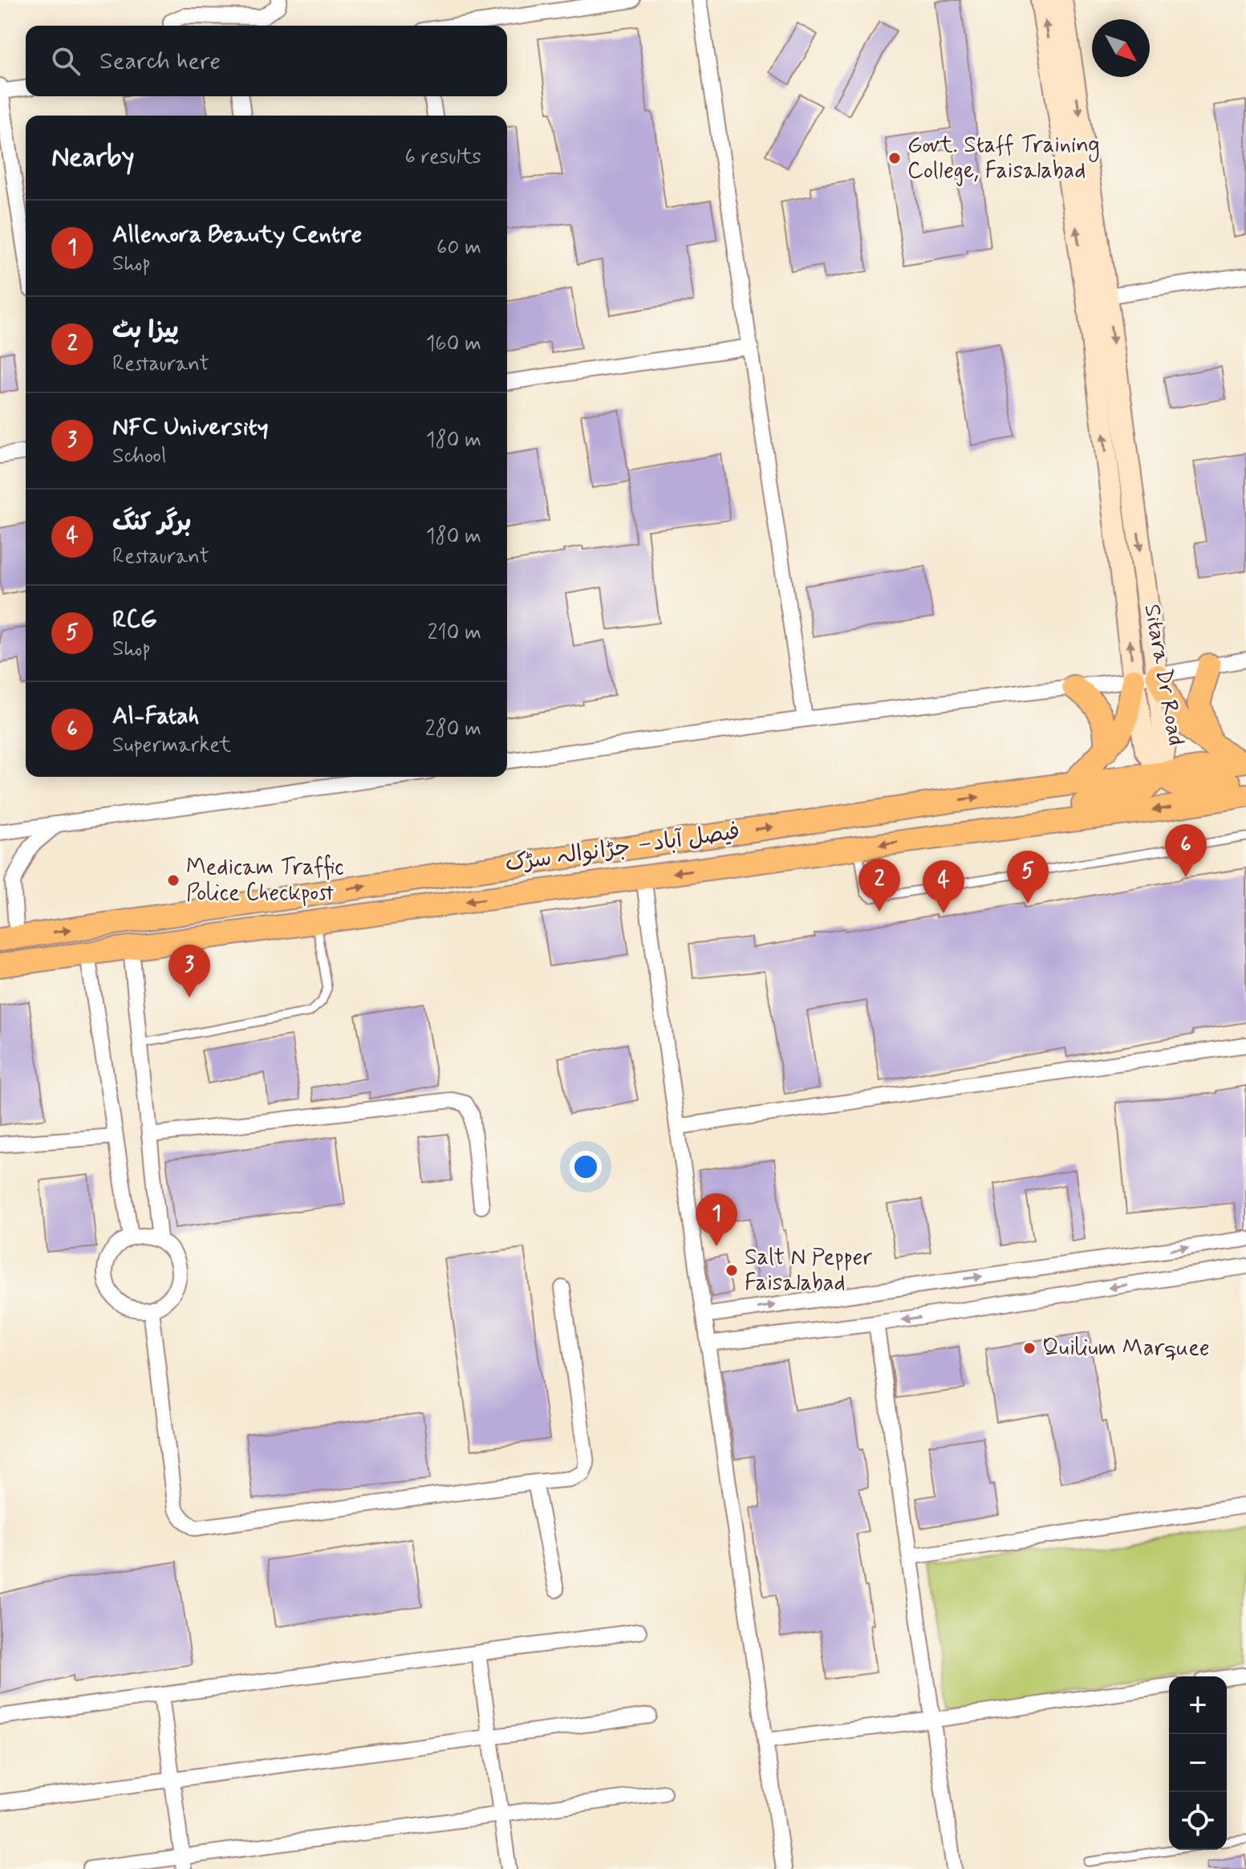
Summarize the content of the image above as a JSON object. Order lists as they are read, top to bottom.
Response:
{
  "streets": {
    "main road": ["فیصل آباد– جڑانوالہ سڑک"],
    "street": ["Sitara Dr Road"]
  },
  "crossings": [
    ["Sitara Dr Road", "فیصل آباد– جڑانوالہ سڑک"]
  ],
  "places": [
    "Govt. Staff Training College, Faisalabad",
    "Medicam Traffic Police Checkpost",
    "Salt N Pepper Faisalabad",
    "Quilium Marquee"
  ],
  "north": "bottom right",
  "page": {
    "search": "Search here",
    "heading": ["Nearby", "6 results"],
    "list": [
      {
        "mark": "1",
        "name": "Allenora Beauty Centre",
        "note": "Shop",
        "value": "60 m"
      },
      {
        "mark": "2",
        "name": "پیزا ہٹ",
        "note": "Restaurant",
        "value": "160 m"
      },
      {
        "mark": "3",
        "name": "NFC University",
        "note": "School",
        "value": "180 m"
      },
      {
        "mark": "4",
        "name": "برگر کنگ",
        "note": "Restaurant",
        "value": "180 m"
      },
      {
        "mark": "5",
        "name": "RCG",
        "note": "Shop",
        "value": "210 m"
      },
      {
        "mark": "6",
        "name": "Al-Fatah",
        "note": "Supermarket",
        "value": "280 m"
      }
    ],
    "pins": [
      "6",
      "5",
      "2",
      "4",
      "3",
      "1"
    ],
    "map_buttons": ["+", "−"]
  }
}
